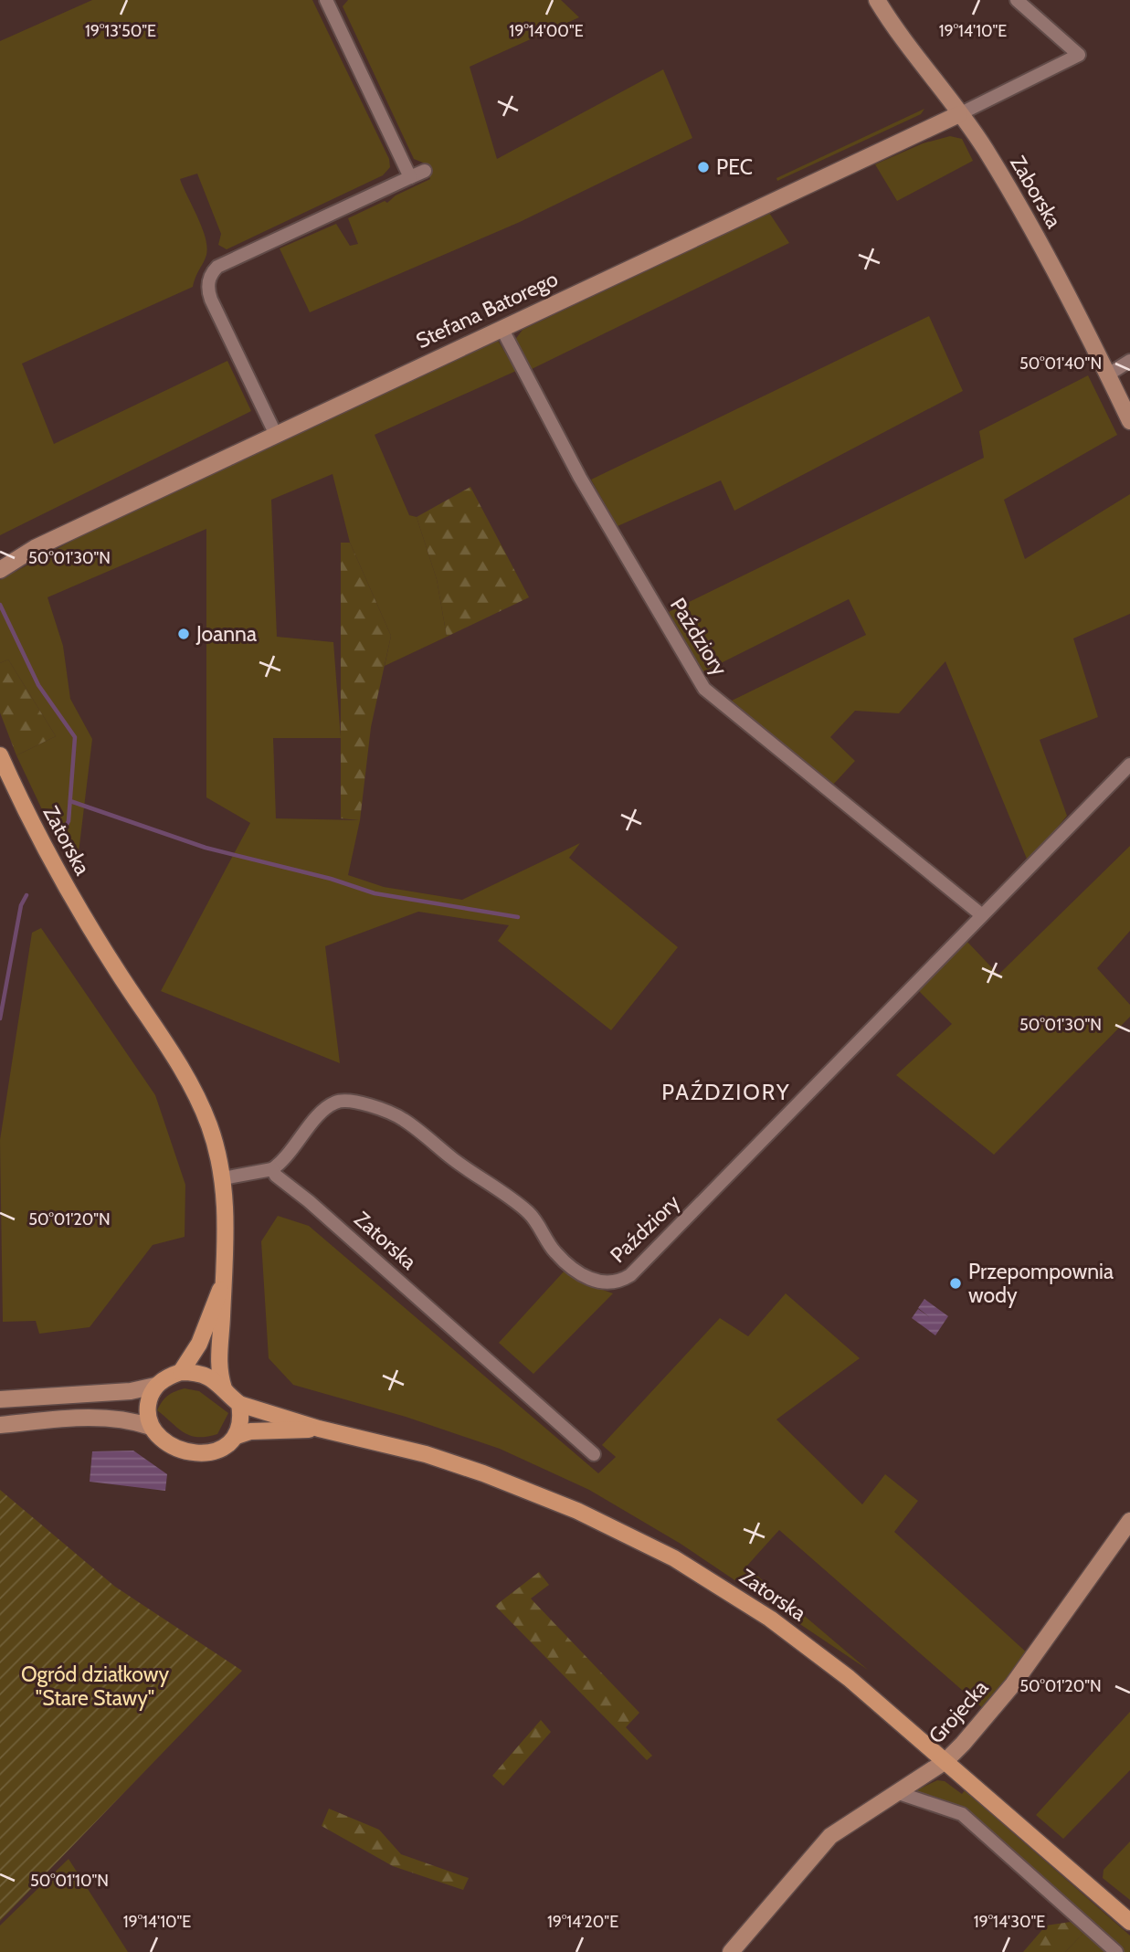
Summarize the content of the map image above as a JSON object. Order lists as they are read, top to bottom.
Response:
{
  "streets": {
    "main road": ["Zatorska"],
    "street": [
      "Zaborska",
      "Stefana Batorego",
      "Paździory",
      "Grojecka"
    ]
  },
  "crossings": [
    ["Zaborska", "Stefana Batorego"],
    ["Stefana Batorego", "Paździory"],
    ["Paździory", "Zatorska"],
    ["Zatorska", "Grojecka"]
  ],
  "districts": ["PAŹDZIORY"],
  "parks": ["Ogród działkowy \"Stare Stawy\""],
  "places": ["PEC", "Joanna", "Przepompownia wody"],
  "coordinates": [
    "19°13'50\"E",
    "19°14'00\"E",
    "19°14'10\"E",
    "50°01'40\"N",
    "50°01'30\"N",
    "50°01'20\"N",
    "50°01'10\"N",
    "19°14'20\"E",
    "19°14'30\"E"
  ]
}
